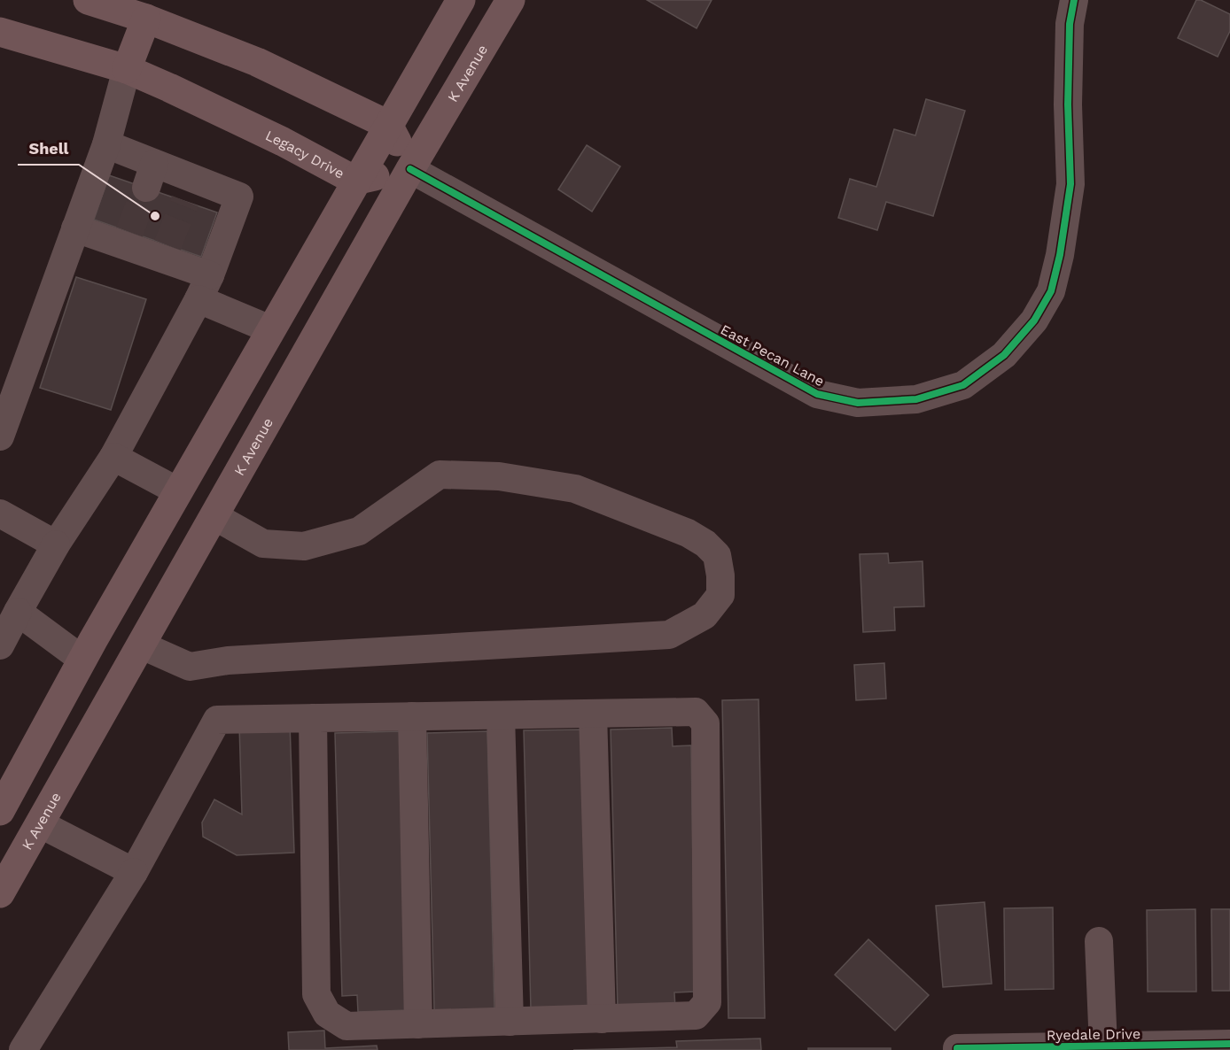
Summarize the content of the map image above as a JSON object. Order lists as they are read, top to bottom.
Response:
{
  "streets": {
    "main road": ["K Avenue", "Legacy Drive"],
    "street": ["East Pecan Lane", "Ryedale Drive"]
  },
  "crossings": [
    ["K Avenue", "Legacy Drive"],
    ["K Avenue", "East Pecan Lane"],
    ["Legacy Drive", "East Pecan Lane"]
  ],
  "places": ["Shell"]
}
